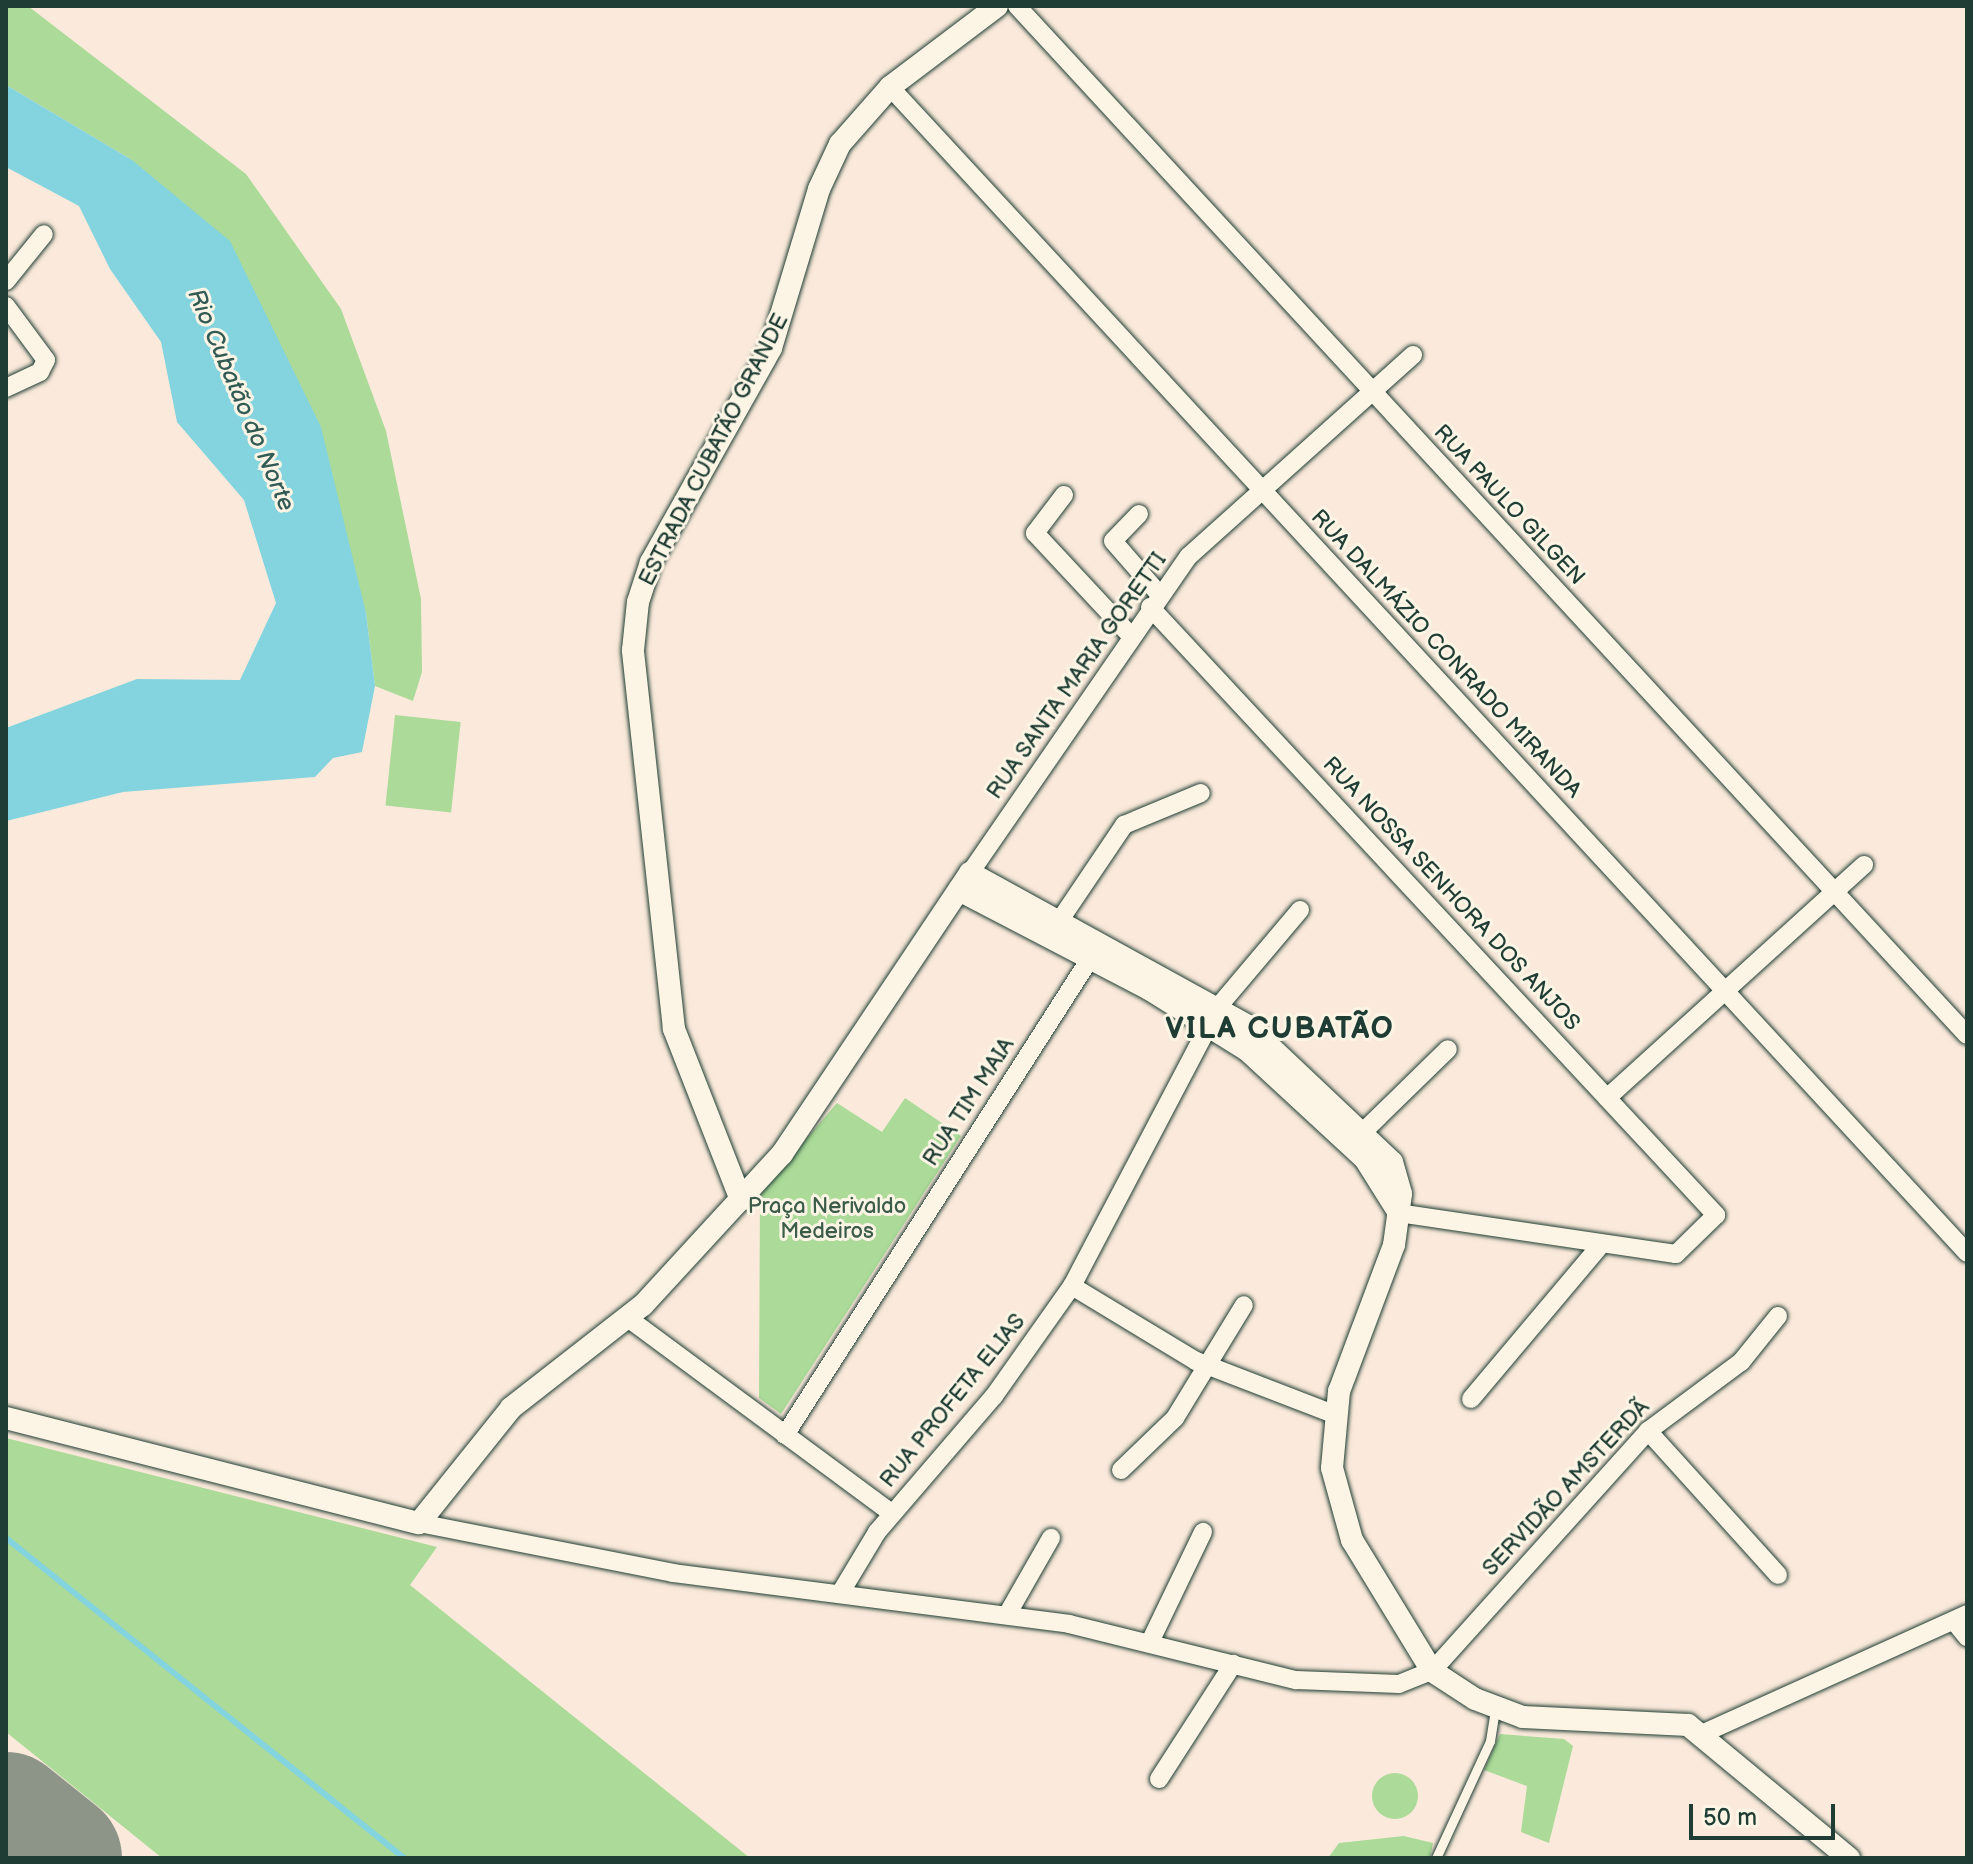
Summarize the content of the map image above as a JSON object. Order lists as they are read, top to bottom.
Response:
{
  "streets": {
    "street": [
      "ESTRADA CUBATÃO GRANDE",
      "RUA PAULO GILGEN",
      "RUA DALMÁZIO CONRADO MIRANDA",
      "RUA SANTA MARIA GORETTI",
      "RUA NOSSA SENHORA DOS ANJOS",
      "RUA TIM MAIA",
      "RUA PROFETA ELIAS",
      "SERVIDÃO AMSTERDÃ"
    ]
  },
  "crossings": [
    ["ESTRADA CUBATÃO GRANDE", "RUA DALMÁZIO CONRADO MIRANDA"],
    ["RUA PAULO GILGEN", "RUA SANTA MARIA GORETTI"],
    ["RUA DALMÁZIO CONRADO MIRANDA", "RUA SANTA MARIA GORETTI"],
    ["RUA SANTA MARIA GORETTI", "RUA NOSSA SENHORA DOS ANJOS"]
  ],
  "districts": ["VILA CUBATÃO"],
  "water": ["Rio Cubatão do Norte"],
  "parks": ["Praça Nerivaldo Medeiros"],
  "scale_bar": "50 m"
}
